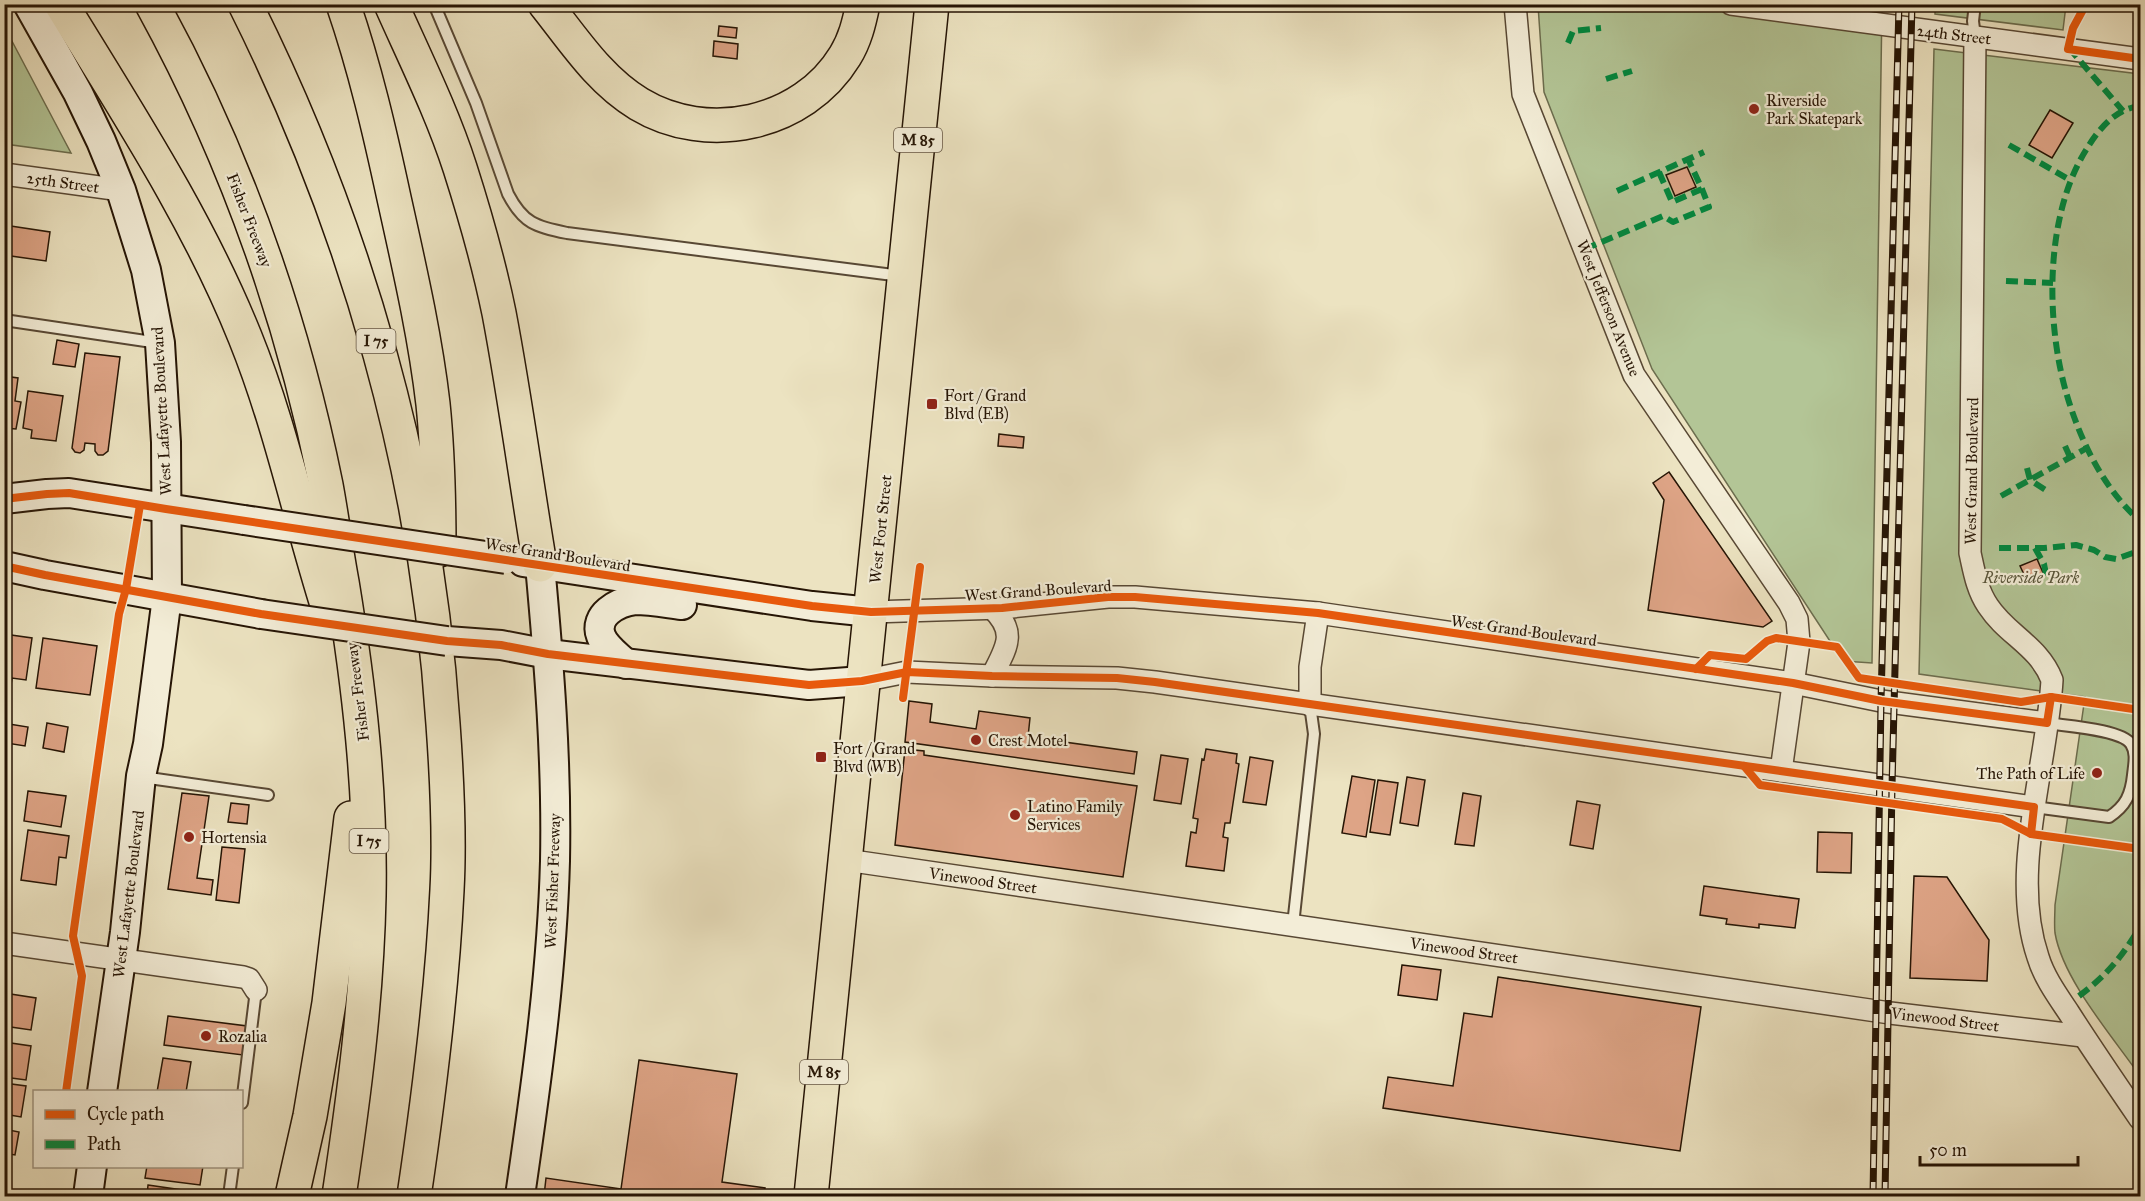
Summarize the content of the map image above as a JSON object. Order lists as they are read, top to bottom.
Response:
{
  "streets": {
    "main road": [
      "M 85",
      "Fisher Freeway",
      "I 75",
      "West Fort Street"
    ],
    "street": [
      "24th Street",
      "25th Street",
      "West Jefferson Avenue",
      "West Lafayette Boulevard",
      "West Grand Boulevard",
      "Vinewood Street",
      "West Fisher Freeway"
    ]
  },
  "crossings": [
    ["24th Street", "West Grand Boulevard"],
    ["25th Street", "West Lafayette Boulevard"],
    ["West Jefferson Avenue", "West Grand Boulevard"],
    ["West Lafayette Boulevard", "West Grand Boulevard"],
    ["West Grand Boulevard", "West Fort Street"],
    ["West Grand Boulevard", "West Fisher Freeway"],
    ["West Fort Street", "Vinewood Street"]
  ],
  "parks": ["Riverside Park"],
  "places": {
    "other": [
      "Riverside Park Skatepark",
      "Crest Motel",
      "The Path of Life",
      "Latino Family Services",
      "Hortensia",
      "Rozalia"
    ],
    "transit": ["Fort / Grand Blvd (EB)", "Fort / Grand Blvd (WB)"]
  },
  "legend": ["Cycle path", "Path"],
  "scale_bar": "50 m"
}
